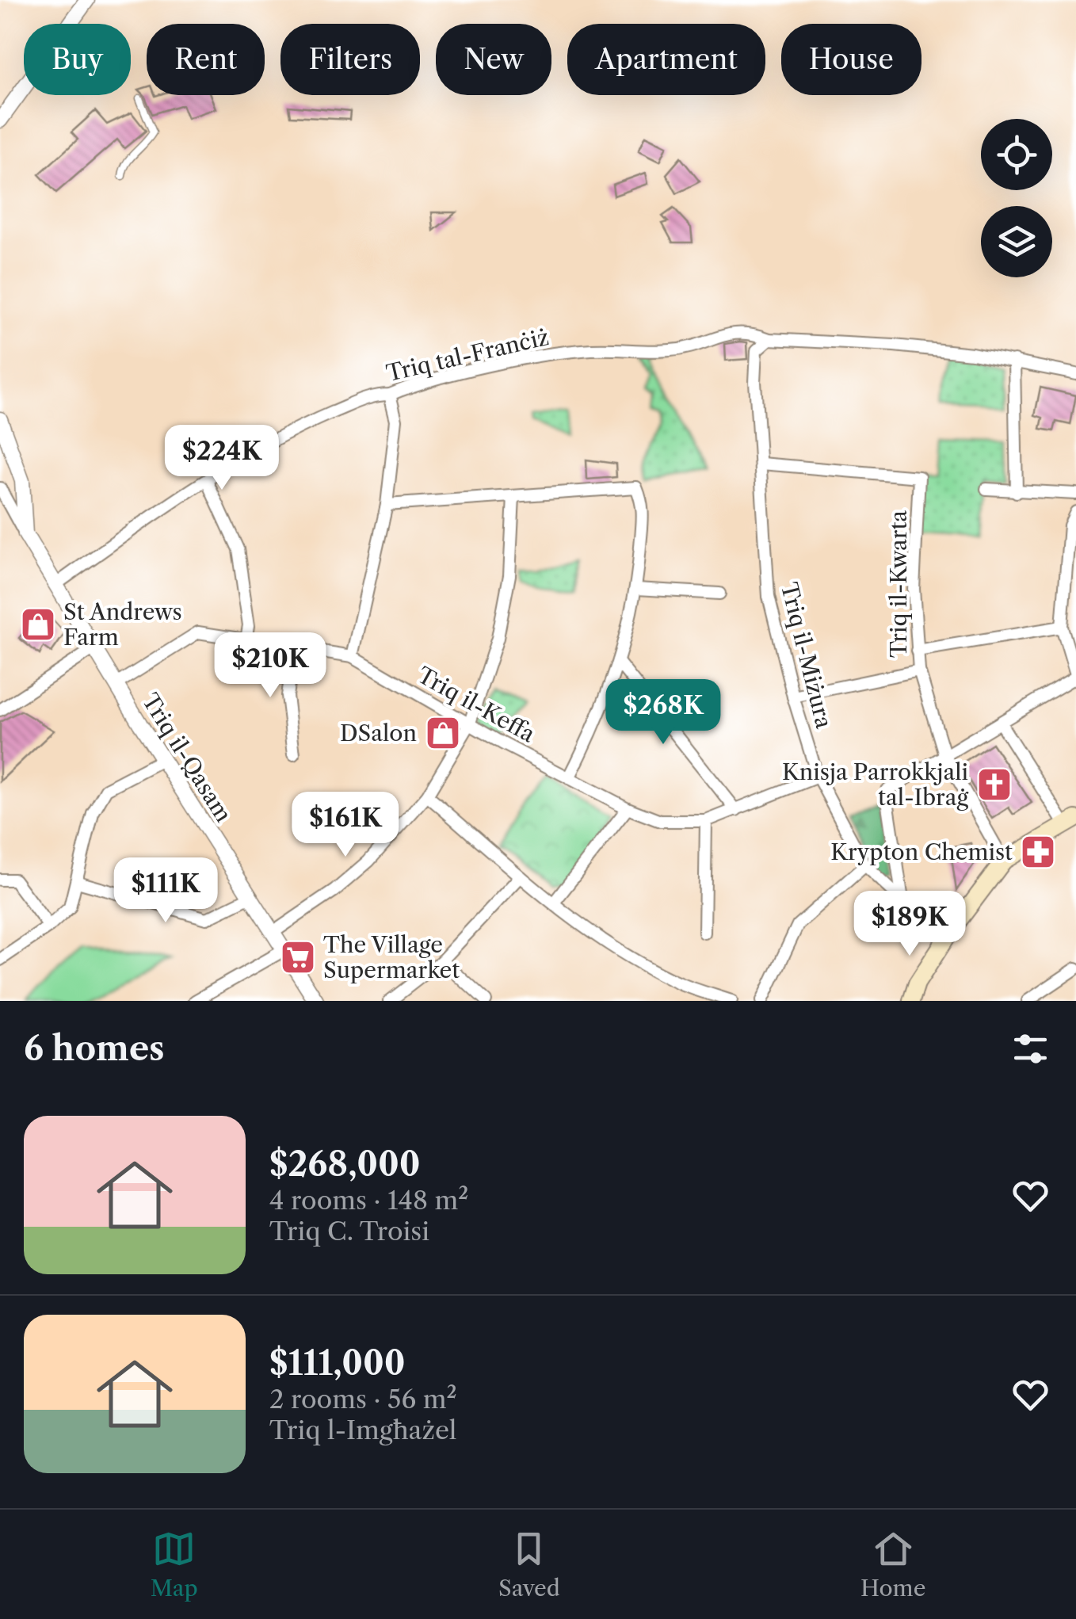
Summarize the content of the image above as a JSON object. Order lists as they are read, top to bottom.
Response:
{
  "streets": {
    "street": [
      "Triq tal-Franċiż",
      "Triq il-Kwarta",
      "Triq il-Miżura",
      "Triq il-Keffa",
      "Triq il-Qasam"
    ]
  },
  "crossings": [
    ["Triq tal-Franċiż", "Triq il-Miżura"],
    ["Triq tal-Franċiż", "Triq il-Qasam"],
    ["Triq il-Kwarta", "Triq il-Miżura"],
    ["Triq il-Miżura", "Triq il-Keffa"],
    ["Triq il-Keffa", "Triq il-Qasam"]
  ],
  "places": {
    "shop": ["St Andrews Farm", "DSalon"],
    "church": ["Knisja Parrokkjali tal-Ibraġ"],
    "pharmacy": ["Krypton Chemist"],
    "supermarket": ["The Village Supermarket"]
  },
  "page": {
    "chip": [
      "Buy",
      "Rent",
      "Filters",
      "New",
      "Apartment",
      "House"
    ],
    "price": [
      "$224K",
      "$210K",
      "$268K",
      "$161K",
      "$111K",
      "$189K"
    ],
    "heading": "6 homes",
    "list": [
      {
        "name": "$268,000",
        "note": "4 rooms · 148 m² · Triq C. Troisi"
      },
      {
        "name": "$111,000",
        "note": "2 rooms · 56 m² · Triq l-Imgħażel"
      }
    ],
    "tabs": ["Map", "Saved", "Home"]
  }
}
